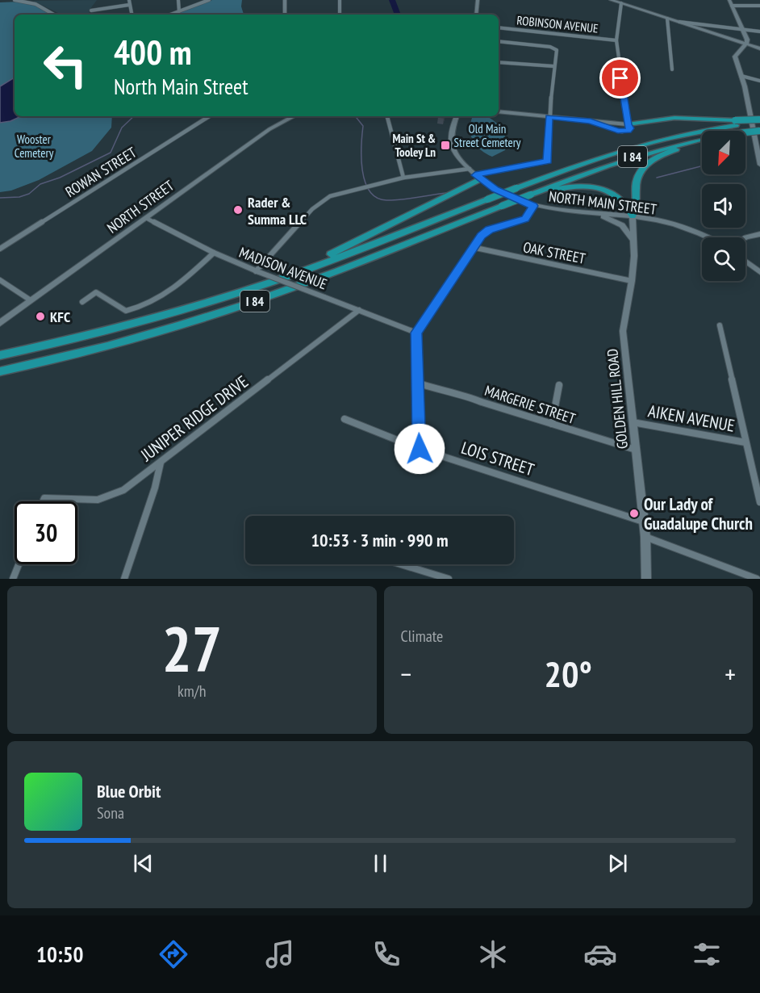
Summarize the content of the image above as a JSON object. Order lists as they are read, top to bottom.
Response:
{
  "streets": {
    "highway": ["I 84"],
    "main road": ["NORTH MAIN STREET", "NORTH STREET", "GOLDEN HILL ROAD"],
    "street": [
      "ROBINSON AVENUE",
      "ROWAN STREET",
      "OAK STREET",
      "MADISON AVENUE",
      "MARGERIE STREET",
      "JUNIPER RIDGE DRIVE",
      "AIKEN AVENUE",
      "LOIS STREET"
    ]
  },
  "crossings": [
    ["NORTH MAIN STREET", "GOLDEN HILL ROAD"],
    ["NORTH STREET", "MADISON AVENUE"],
    ["OAK STREET", "GOLDEN HILL ROAD"],
    ["MADISON AVENUE", "JUNIPER RIDGE DRIVE"],
    ["GOLDEN HILL ROAD", "MARGERIE STREET"],
    ["GOLDEN HILL ROAD", "AIKEN AVENUE"],
    ["GOLDEN HILL ROAD", "LOIS STREET"]
  ],
  "parks": ["Old Main Street Cemetery", "Wooster Cemetery"],
  "places": {
    "transit": ["Main St & Tooley Ln"],
    "other": ["Rader & Summa LLC", "KFC", "Our Lady of Guadalupe Church"]
  },
  "north": "bottom left",
  "page": {
    "turn": ["400 m", "North Main Street"],
    "limit": "30",
    "trip": "10:53 · 3 min · 990 m",
    "tile": [
      ["27", "km/h"],
      "Climate"
    ],
    "heat": ["−", "20°", "+"],
    "song": ["Blue Orbit", "Sona"],
    "tabs": "10:50"
  }
}
